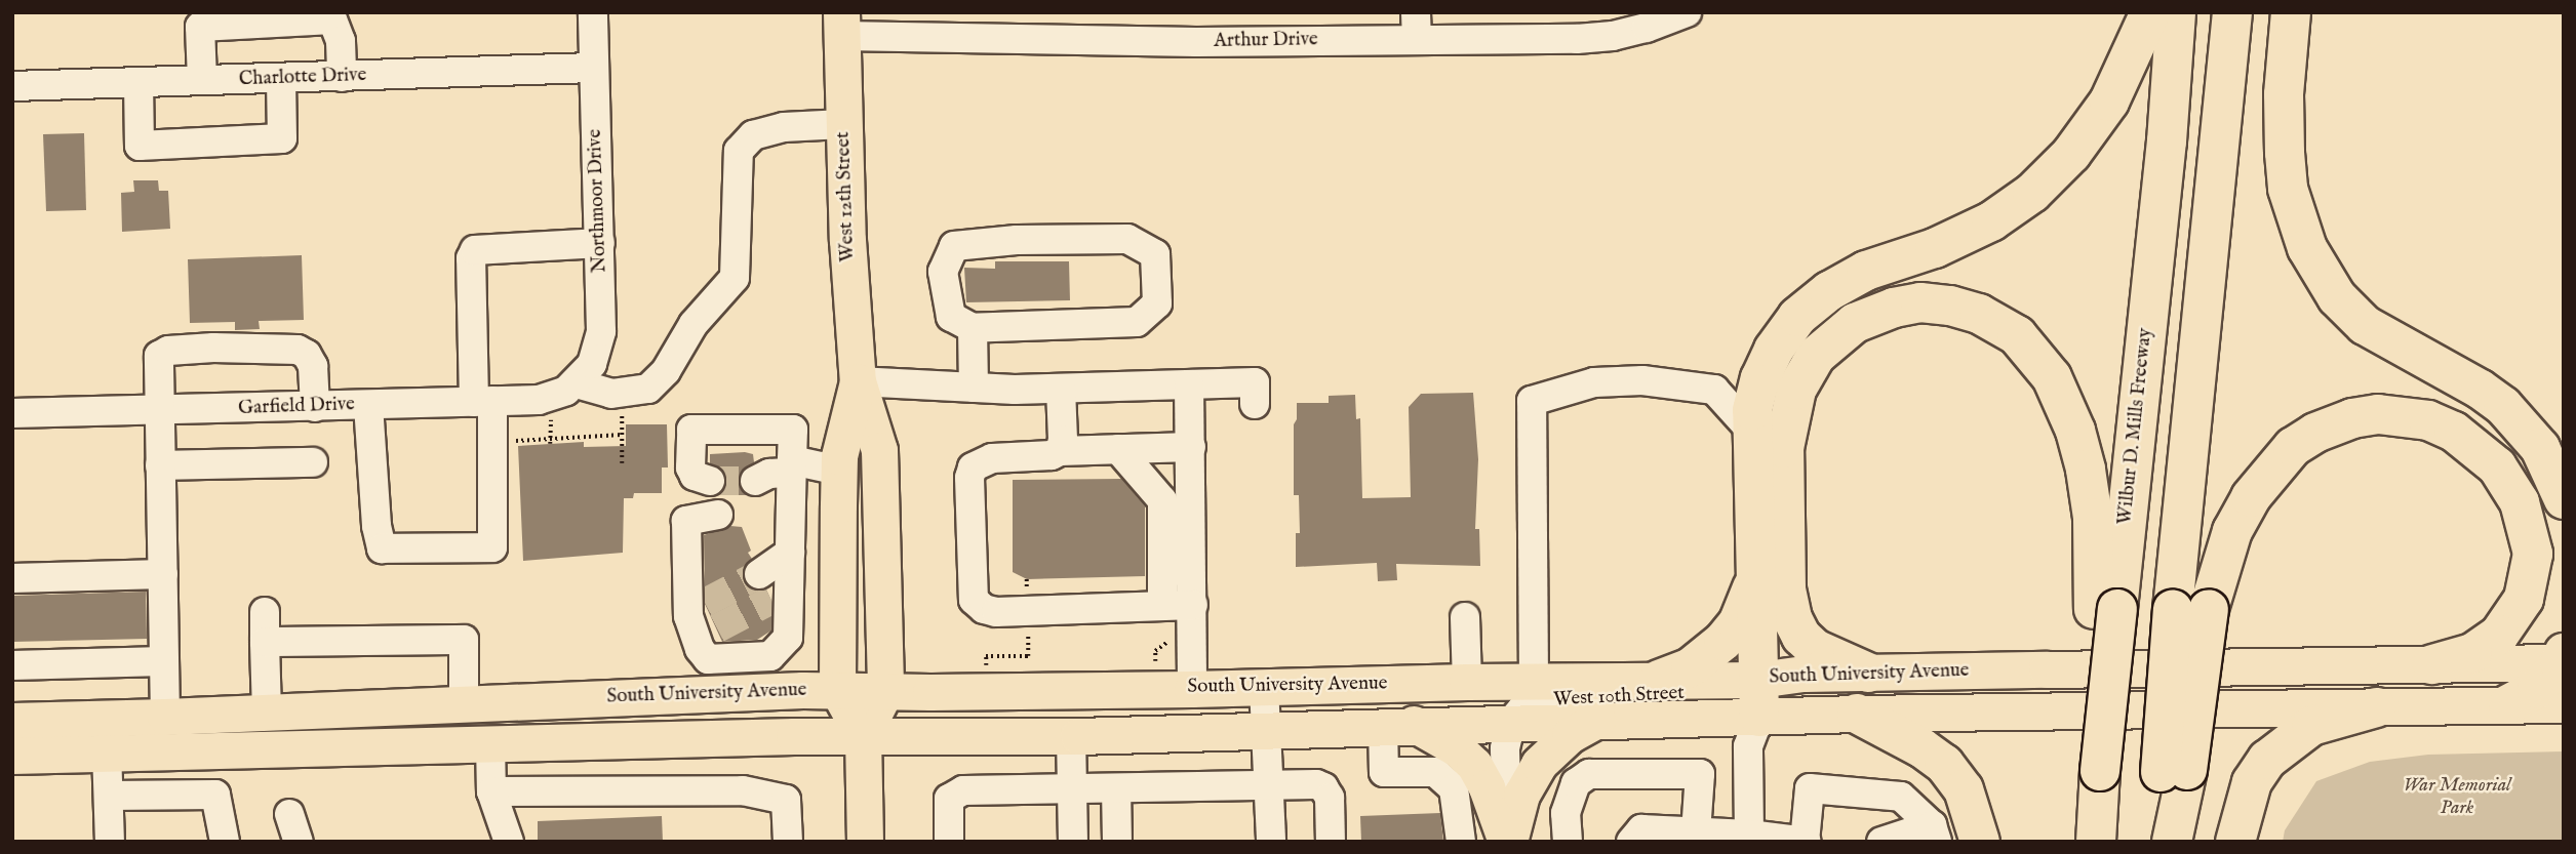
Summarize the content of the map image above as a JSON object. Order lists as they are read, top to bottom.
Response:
{
  "streets": {
    "highway": ["Wilbur D. Mills Freeway"],
    "main road": ["West 12th Street", "South University Avenue"],
    "street": [
      "Arthur Drive",
      "Charlotte Drive",
      "Northmoor Drive",
      "Garfield Drive",
      "West 10th Street"
    ]
  },
  "crossings": [
    ["Arthur Drive", "West 12th Street"],
    ["Charlotte Drive", "Northmoor Drive"],
    ["West 12th Street", "South University Avenue"],
    ["Northmoor Drive", "Garfield Drive"],
    ["South University Avenue", "West 10th Street"]
  ],
  "parks": ["War Memorial Park"]
}
